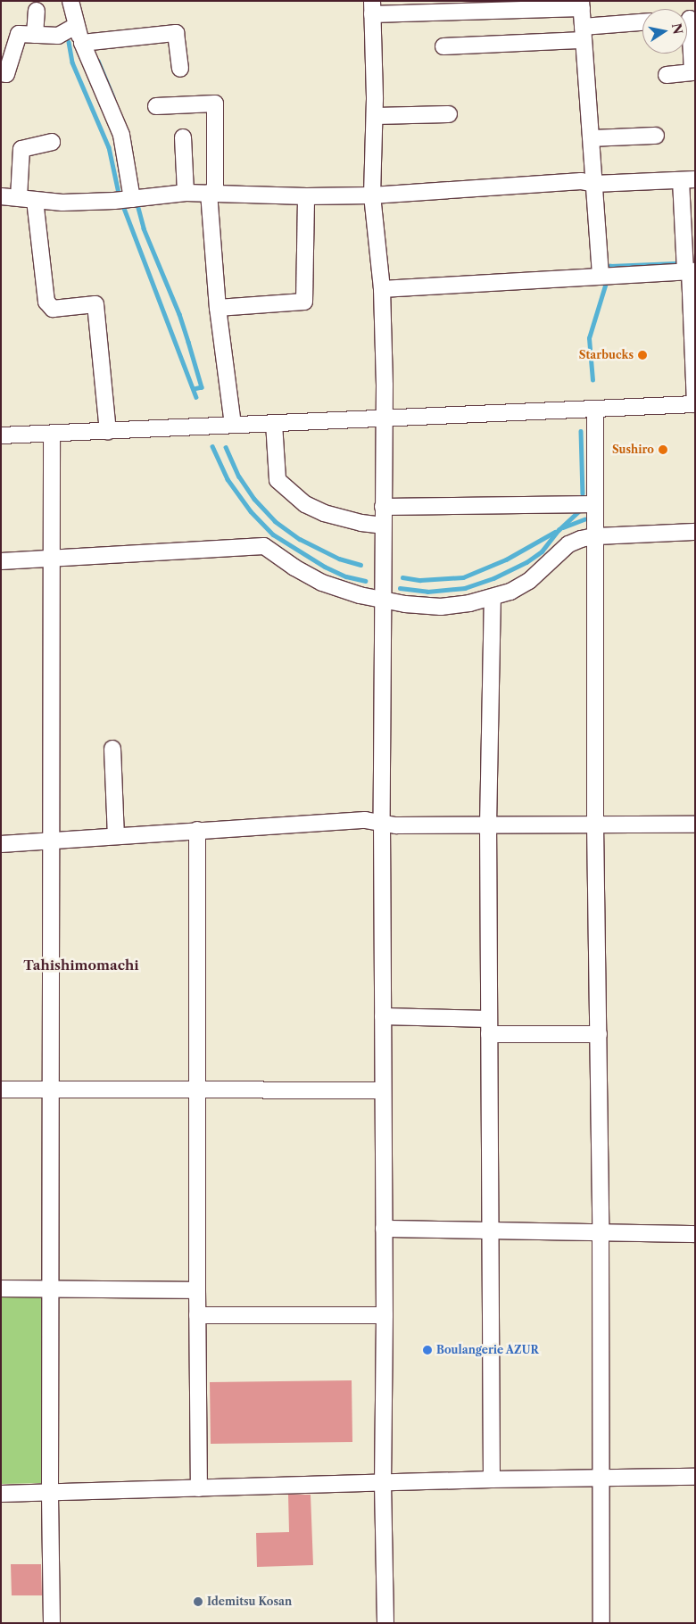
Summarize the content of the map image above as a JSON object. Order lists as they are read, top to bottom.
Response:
{
  "districts": ["Tahishimomachi"],
  "places": [
    "Starbucks",
    "Sushiro",
    "Boulangerie AZUR",
    "Idemitsu Kosan"
  ],
  "north": "right"
}
